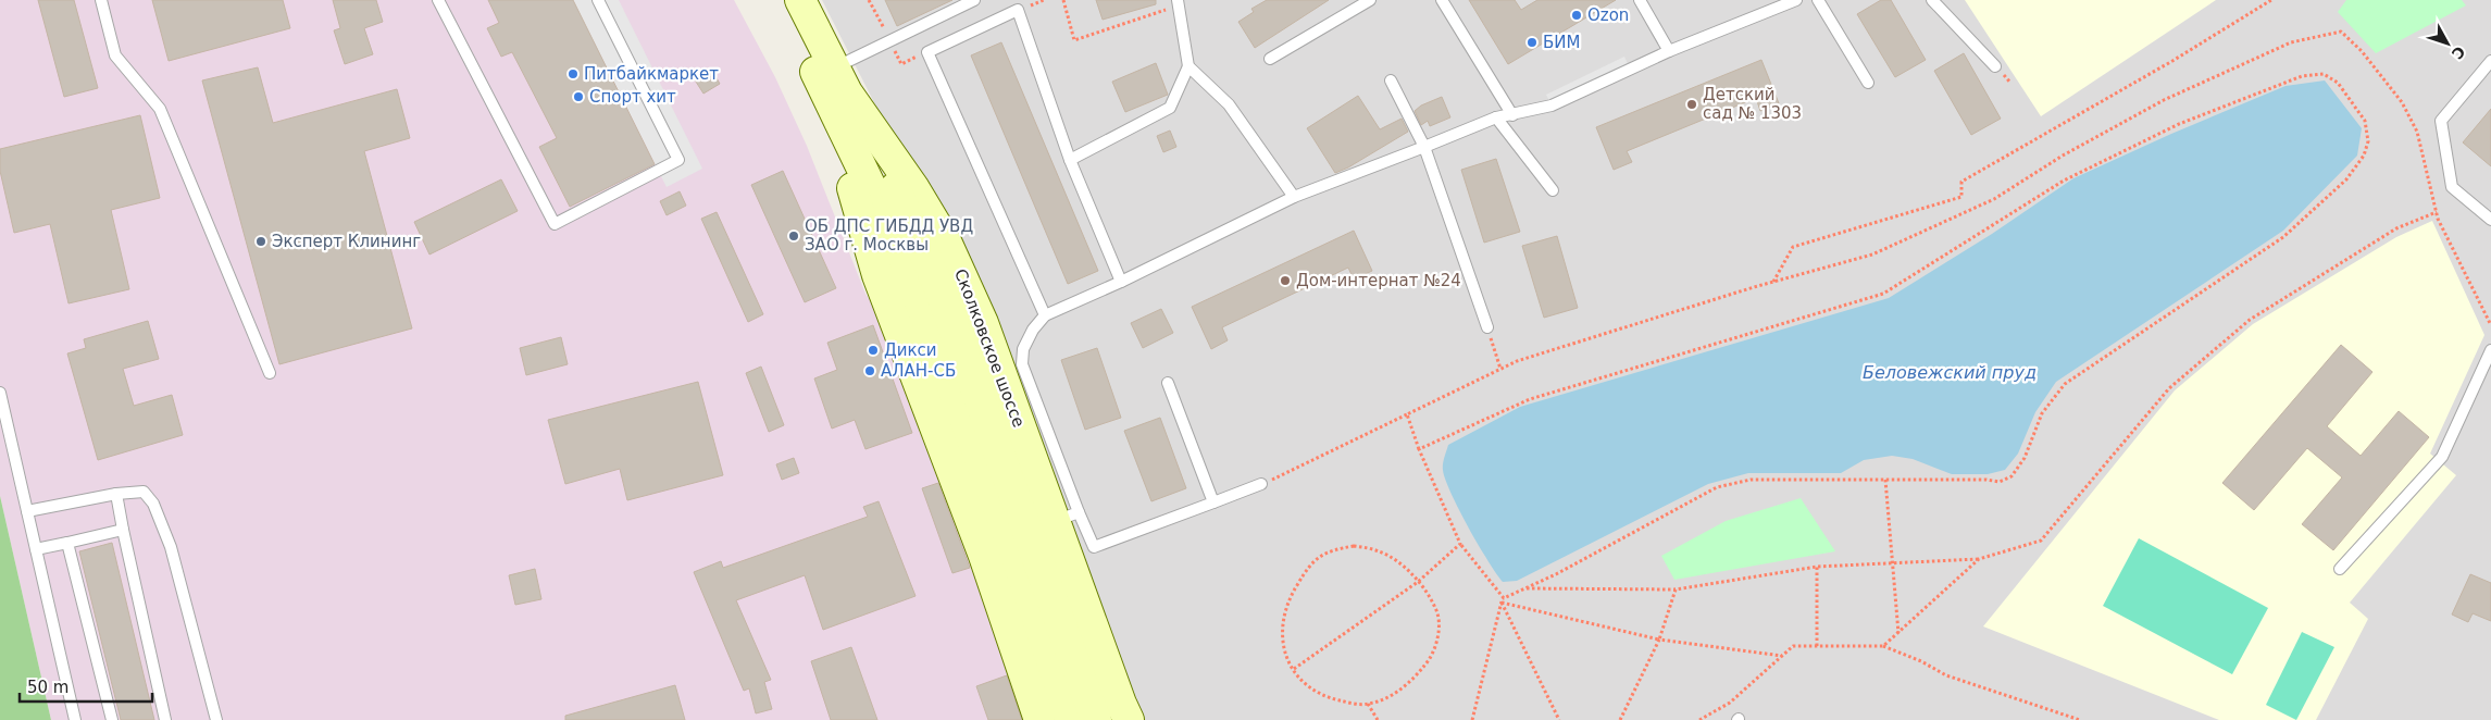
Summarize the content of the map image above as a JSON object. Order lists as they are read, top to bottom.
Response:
{
  "streets": {
    "main road": ["Сколковское шоссе"]
  },
  "water": ["Беловежский пруд"],
  "places": [
    "Ozon",
    "БИМ",
    "Питбайкмаркет",
    "Спорт хит",
    "Детский сад № 1303",
    "ОБ ДПС ГИБДД УВД ЗАО г. Москвы",
    "Эксперт Клининг",
    "Дом-интернат №24",
    "Дикси",
    "АЛАН-СБ"
  ],
  "scale_bar": "50 m",
  "north": "bottom right"
}
